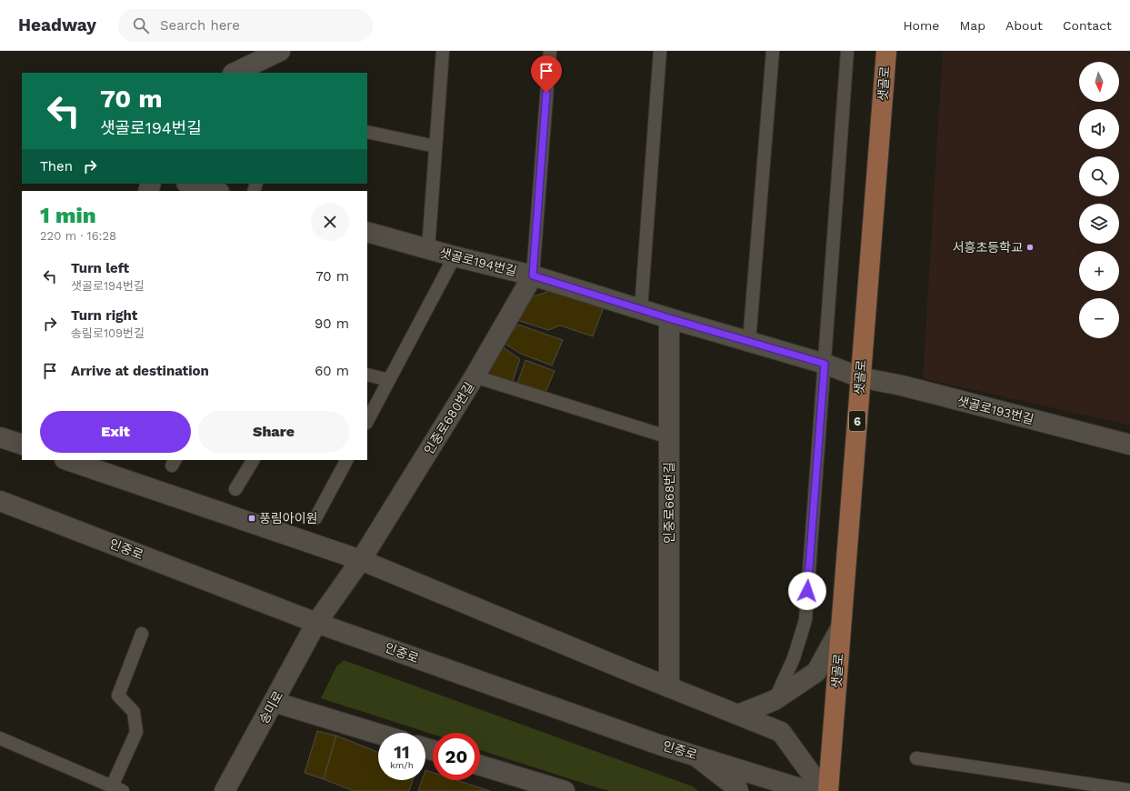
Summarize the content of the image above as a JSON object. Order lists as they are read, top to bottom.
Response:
{
  "streets": {
    "main road": ["샛골로", "6"],
    "street": [
      "샛골로194번길",
      "샛골로193번길",
      "인중로680번길",
      "인중로668번길",
      "인중로",
      "송미로"
    ]
  },
  "crossings": [
    ["샛골로", "샛골로194번길"],
    ["샛골로", "샛골로193번길"],
    ["샛골로194번길", "샛골로193번길"],
    ["샛골로194번길", "인중로680번길"],
    ["샛골로194번길", "인중로668번길"],
    ["인중로680번길", "인중로"],
    ["인중로680번길", "송미로"],
    ["인중로", "송미로"]
  ],
  "places": {
    "other": ["서흥초등학교"],
    "transit": ["풍림아이원"]
  },
  "north": "bottom",
  "page": {
    "header": "Headway",
    "search": "Search here",
    "nav": [
      "Home",
      "Map",
      "About",
      "Contact"
    ],
    "map_buttons": ["+", "−"],
    "turn": ["70 m", "샛골로194번길"],
    "then": "Then",
    "heading": ["1 min", "220 m · 16:28"],
    "list": [
      {
        "name": "Turn left",
        "note": "샛골로194번길",
        "value": "70 m"
      },
      {
        "name": "Turn right",
        "note": "송림로109번길",
        "value": "90 m"
      },
      {
        "name": "Arrive at destination",
        "value": "60 m"
      }
    ],
    "buttons": ["Exit", "Share"],
    "speed": "11 km/h",
    "limit": "20"
  }
}
